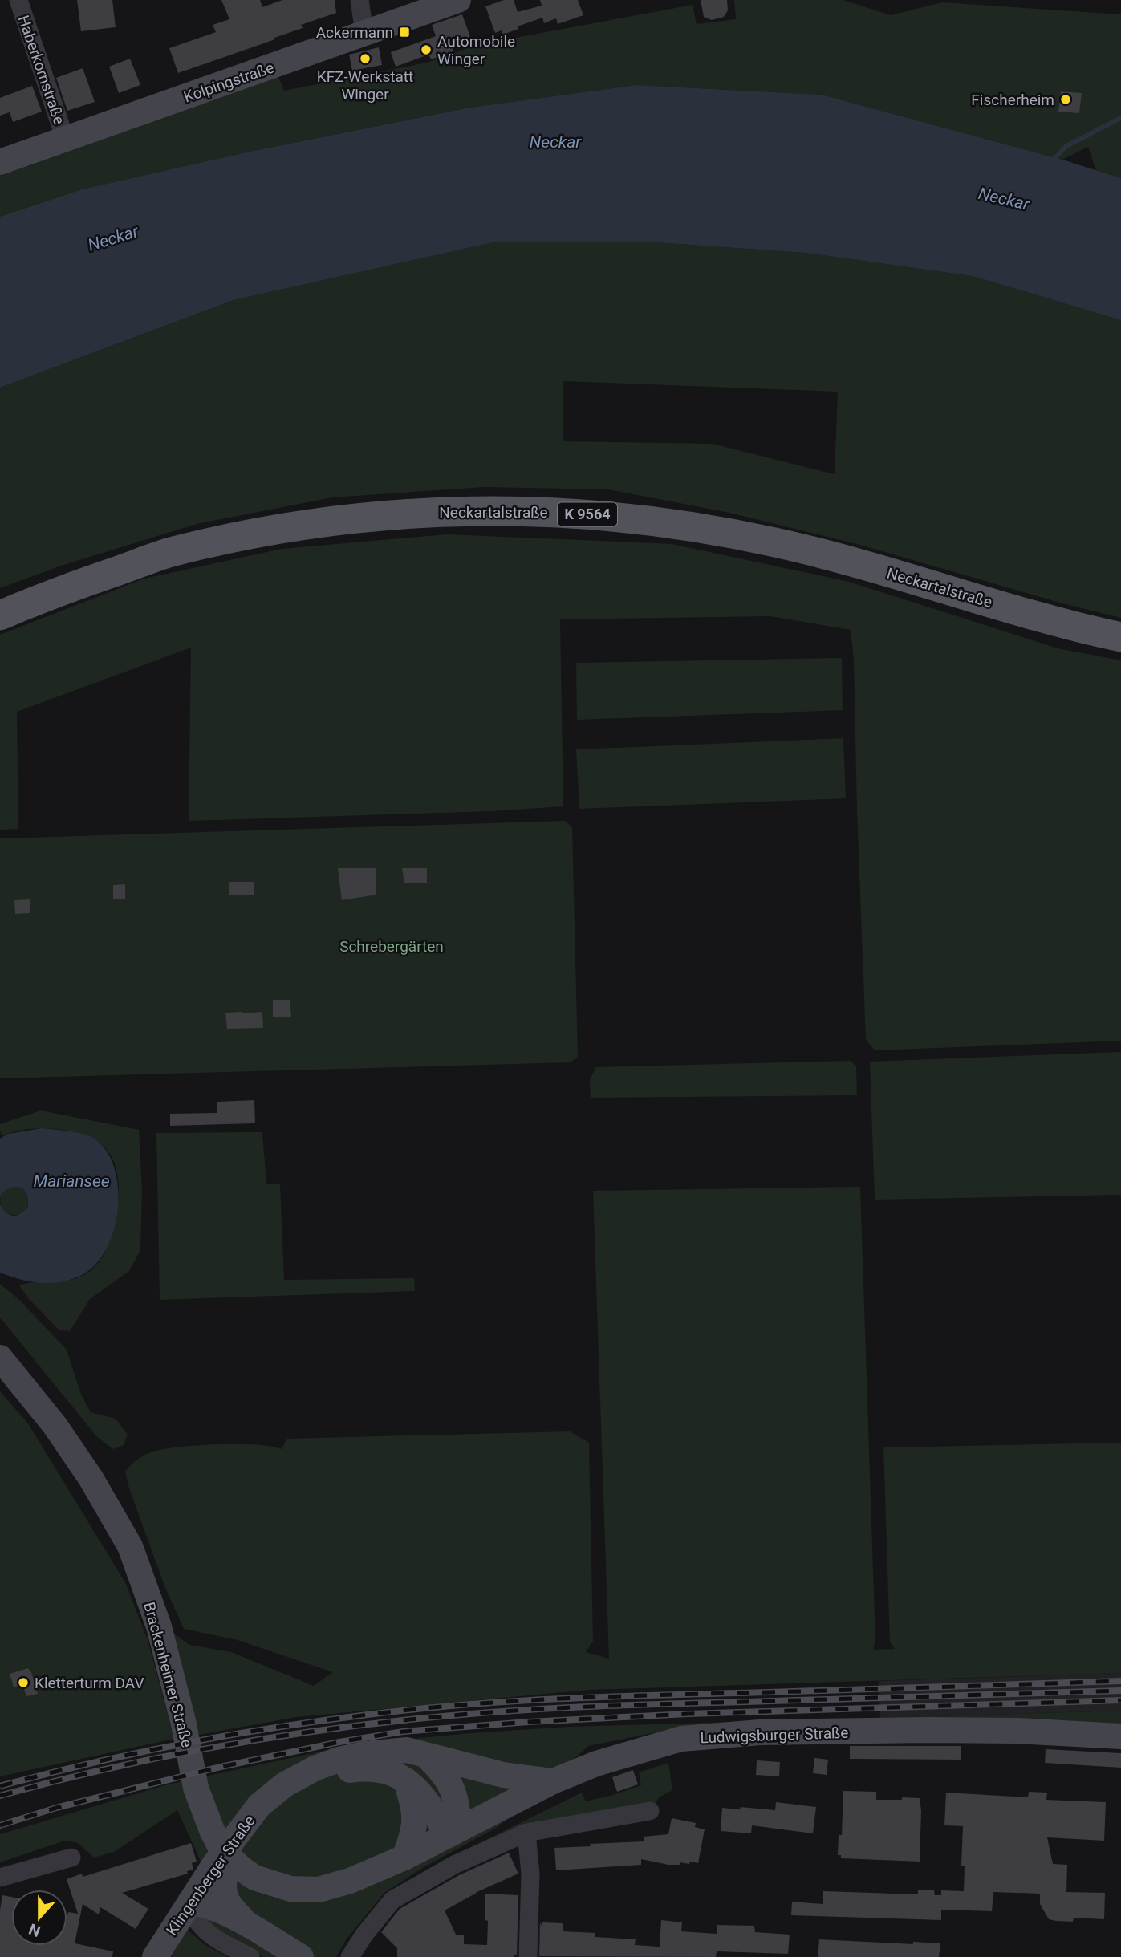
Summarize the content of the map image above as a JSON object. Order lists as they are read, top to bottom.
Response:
{
  "streets": {
    "main road": ["Neckartalstraße", "K 9564"],
    "street": [
      "Haberkornstraße",
      "Kolpingstraße",
      "Brackenheimer Straße",
      "Ludwigsburger Straße",
      "Klingenberger Straße"
    ]
  },
  "crossings": [
    ["Haberkornstraße", "Kolpingstraße"],
    ["Brackenheimer Straße", "Ludwigsburger Straße"],
    ["Ludwigsburger Straße", "Klingenberger Straße"]
  ],
  "water": ["Neckar", "Mariansee"],
  "parks": ["Schrebergärten"],
  "places": {
    "transit": ["Ackermann"],
    "other": [
      "Automobile Winger",
      "KFZ-Werkstatt Winger",
      "Fischerheim",
      "Kletterturm DAV"
    ]
  },
  "north": "bottom"
}
